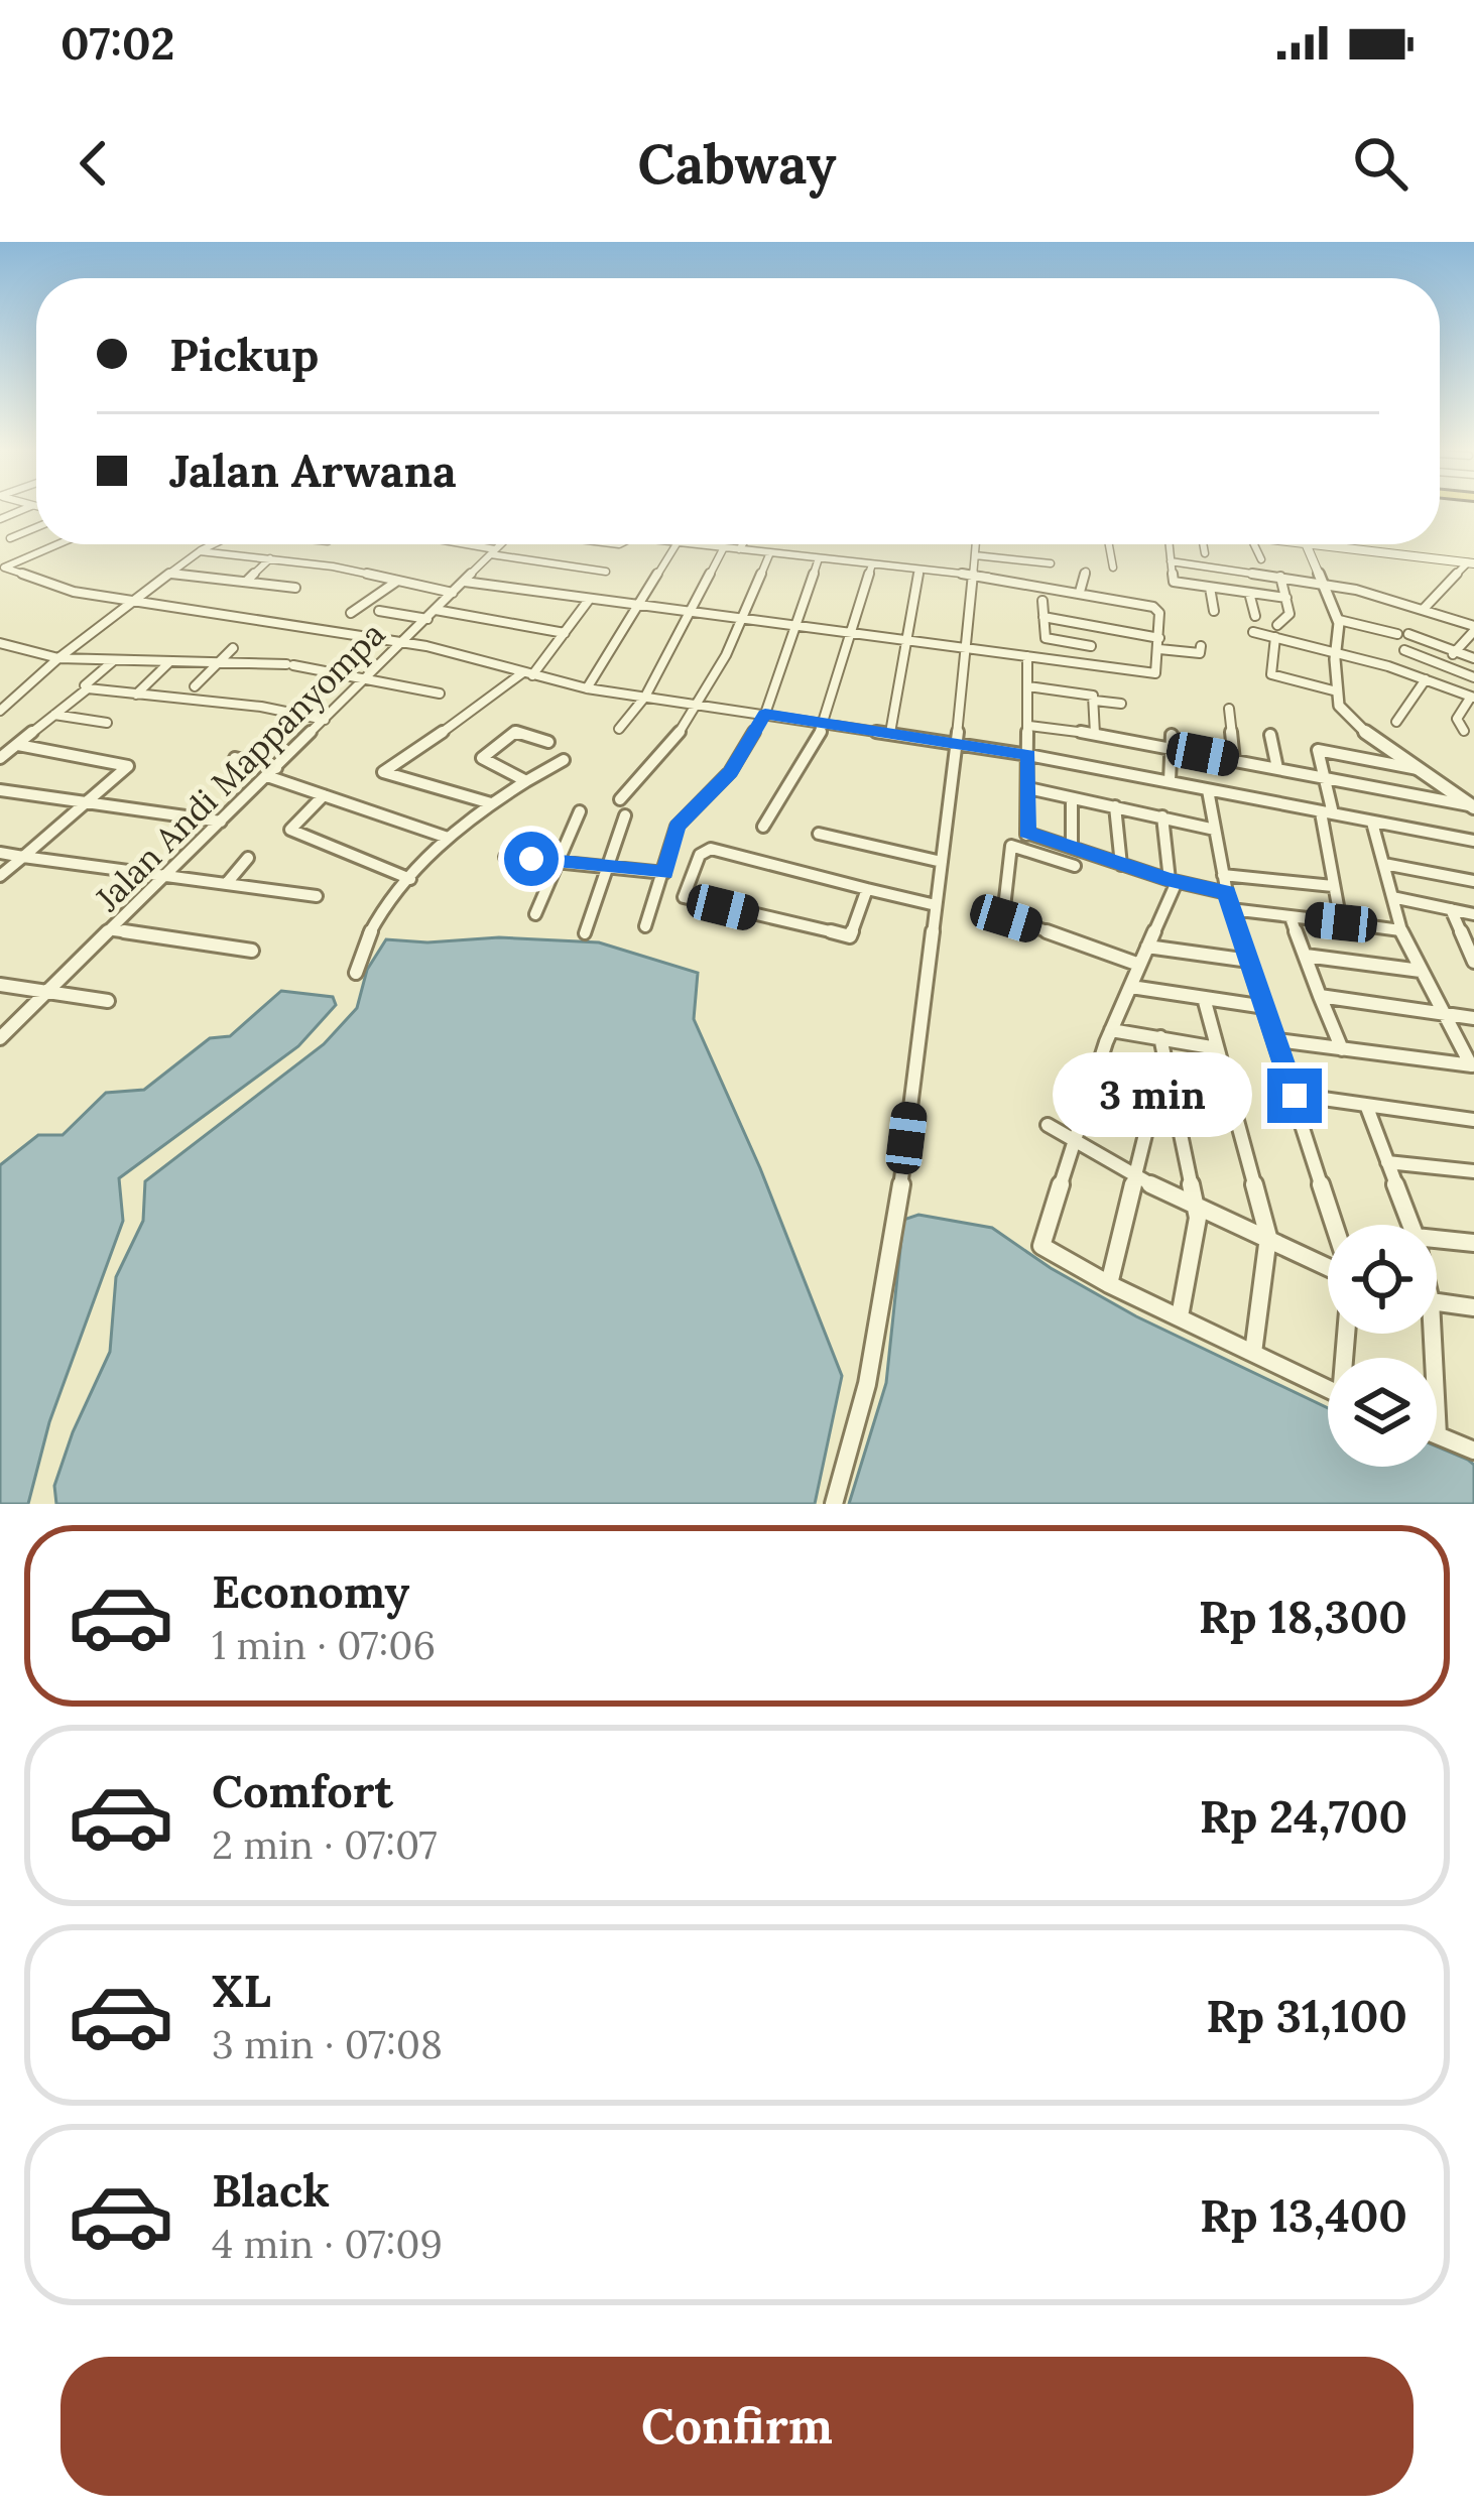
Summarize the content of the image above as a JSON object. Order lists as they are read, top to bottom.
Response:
{
  "streets": {
    "street": ["Jalan Andi Mappanyompa"]
  },
  "page": {
    "status": "07:02",
    "header": "Cabway",
    "banner": ["Pickup", "Jalan Arwana"],
    "bubble": "3 min",
    "list": [
      {
        "name": "Economy",
        "note": "1 min · 07:06",
        "value": "Rp 18,300"
      },
      {
        "name": "Comfort",
        "note": "2 min · 07:07",
        "value": "Rp 24,700"
      },
      {
        "name": "XL",
        "note": "3 min · 07:08",
        "value": "Rp 31,100"
      },
      {
        "name": "Black",
        "note": "4 min · 07:09",
        "value": "Rp 13,400"
      }
    ],
    "buttons": "Confirm"
  }
}
